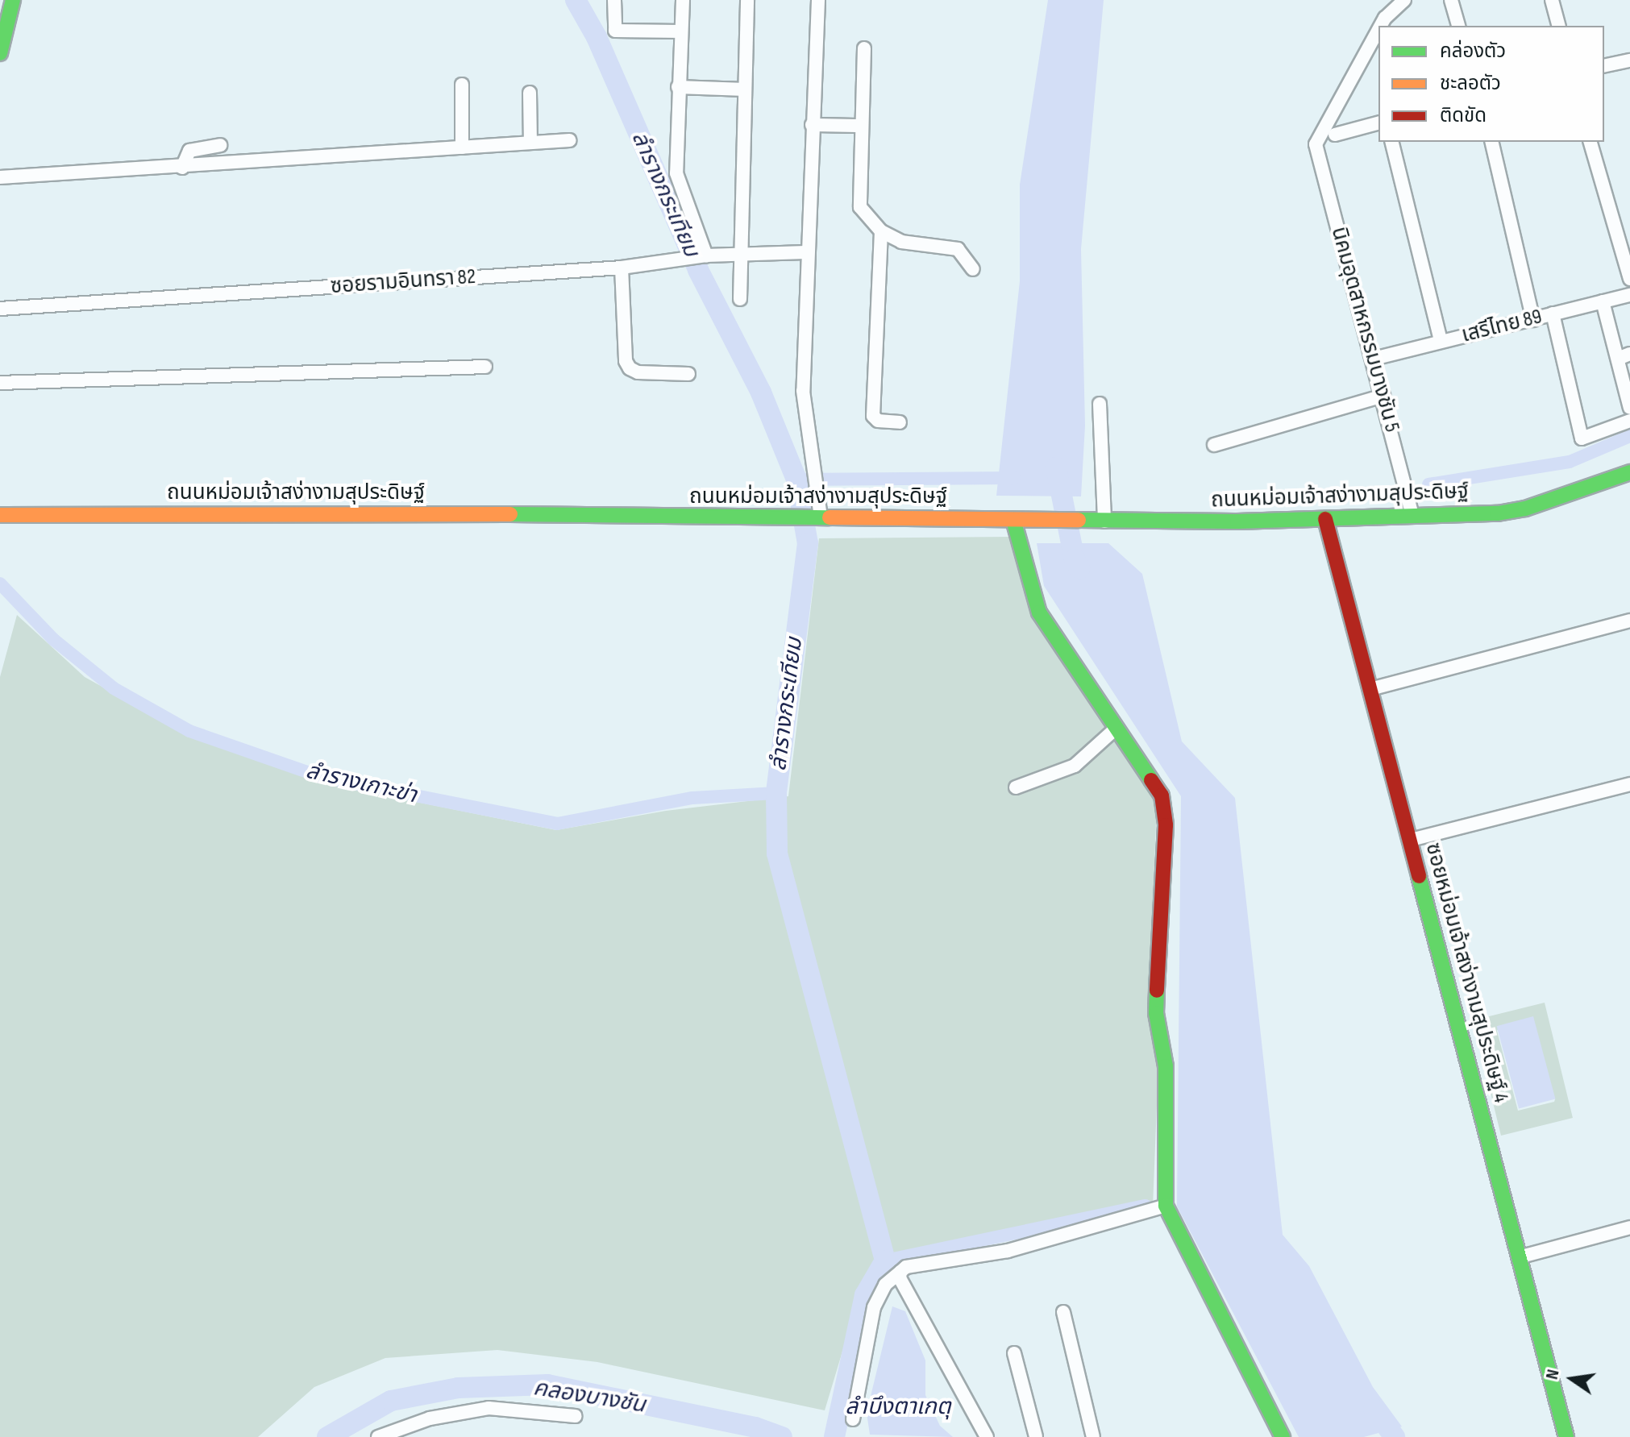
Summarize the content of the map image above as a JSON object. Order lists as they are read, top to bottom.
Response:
{
  "streets": {
    "main road": ["ถนนหม่อมเจ้าสง่างามสุประดิษฐ์", "ซอยหม่อมเจ้าสง่างามสุประดิษฐ์ 4"],
    "street": ["ซอยรามอินทรา 82", "เสรีไทย 89", "นิคมอุตสาหกรรมบางชัน 5"]
  },
  "crossings": [
    ["เสรีไทย 89", "นิคมอุตสาหกรรมบางชัน 5"],
    ["นิคมอุตสาหกรรมบางชัน 5", "ถนนหม่อมเจ้าสง่างามสุประดิษฐ์"],
    ["ถนนหม่อมเจ้าสง่างามสุประดิษฐ์", "ซอยหม่อมเจ้าสง่างามสุประดิษฐ์ 4"]
  ],
  "water": [
    "ลำรางกระเทียม",
    "ลำรางเกาะข่า",
    "คลองบางชัน",
    "ลำบึงตาเกตุ"
  ],
  "legend": ["คล่องตัว", "ชะลอตัว", "ติดขัด"],
  "north": "left"
}
